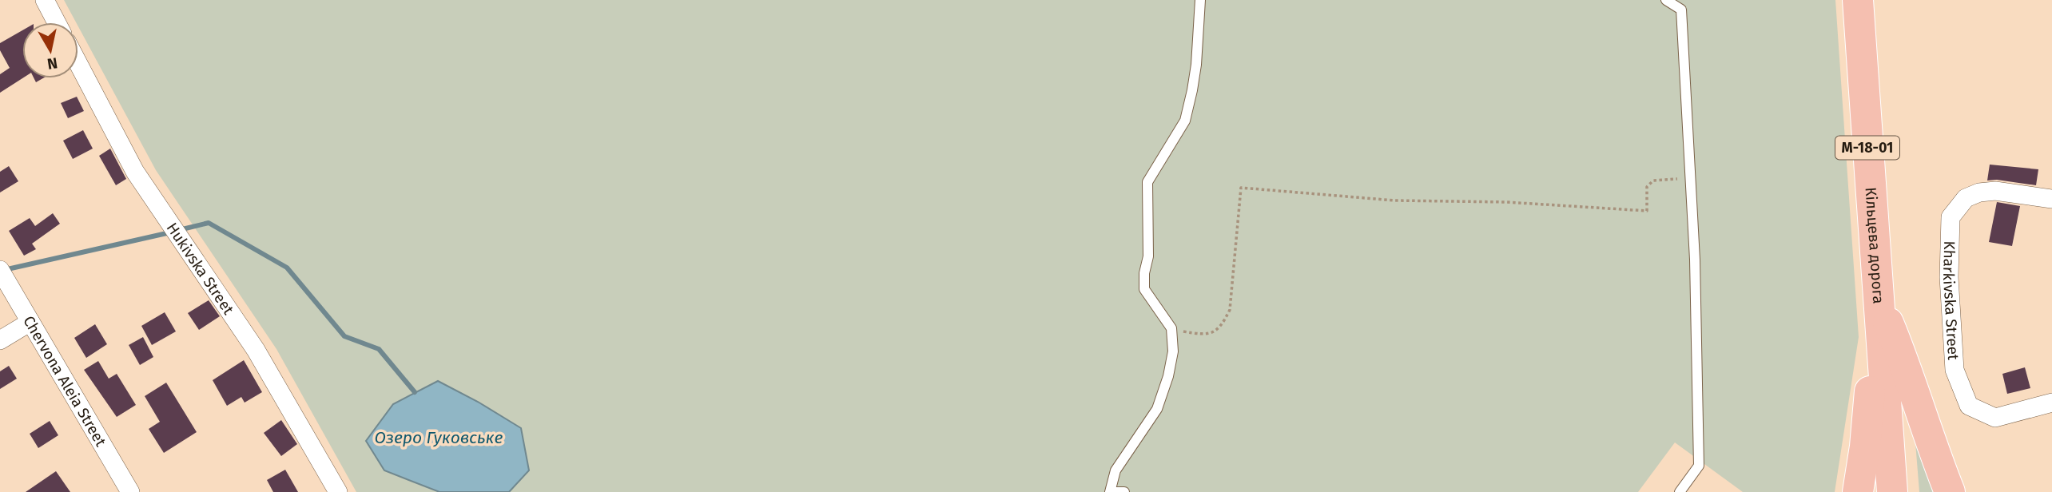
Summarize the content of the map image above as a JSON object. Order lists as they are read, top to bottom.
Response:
{
  "streets": {
    "highway": ["М-18-01", "Кільцева дорога"],
    "street": ["Hukivska Street", "Kharkivska Street", "Chervona Aleia Street"]
  },
  "crossings": [
    ["М-18-01", "Кільцева дорога"]
  ],
  "water": ["Озеро Гуковське"],
  "north": "bottom"
}
